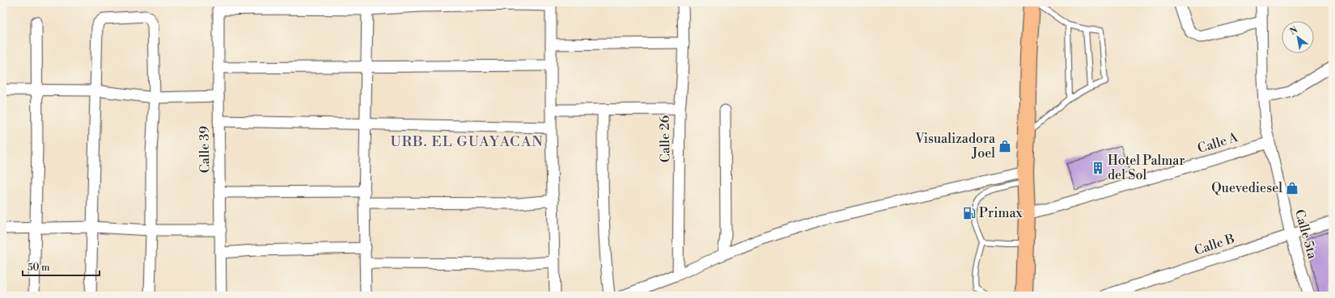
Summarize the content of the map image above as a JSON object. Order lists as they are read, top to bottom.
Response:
{
  "streets": {
    "street": [
      "Calle 26",
      "Calle A",
      "Calle 39",
      "Calle 5ta",
      "Calle B"
    ]
  },
  "crossings": [
    ["Calle A", "Calle 5ta"],
    ["Calle 5ta", "Calle B"]
  ],
  "districts": ["URB. EL GUAYACAN"],
  "places": {
    "shop": ["Visualizadora Joel", "Quevediesel"],
    "building": ["Hotel Palmar del Sol"],
    "fuel station": ["Primax"]
  },
  "scale_bar": "50 m",
  "north": "top left"
}
